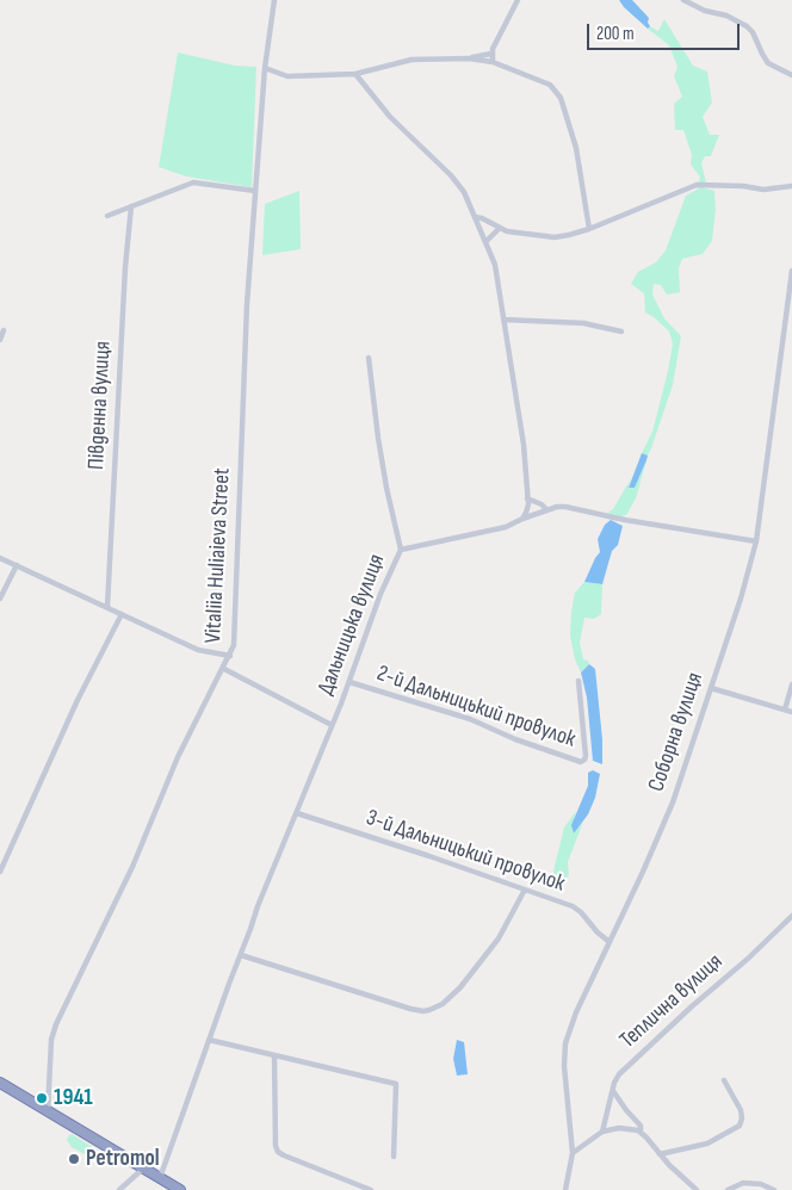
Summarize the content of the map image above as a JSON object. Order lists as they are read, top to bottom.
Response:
{
  "streets": {
    "street": [
      "Південна вулиця",
      "Vitaliia Huliaieva Street",
      "Дальницька вулиця",
      "2-й Дальницький провулок",
      "Соборна вулиця",
      "3-й Дальницький провулок",
      "Теплична вулиця"
    ]
  },
  "crossings": [
    ["Дальницька вулиця", "2-й Дальницький провулок"],
    ["Дальницька вулиця", "3-й Дальницький провулок"],
    ["Соборна вулиця", "3-й Дальницький провулок"]
  ],
  "places": ["1941", "Petromol"],
  "scale_bar": "200 m"
}
